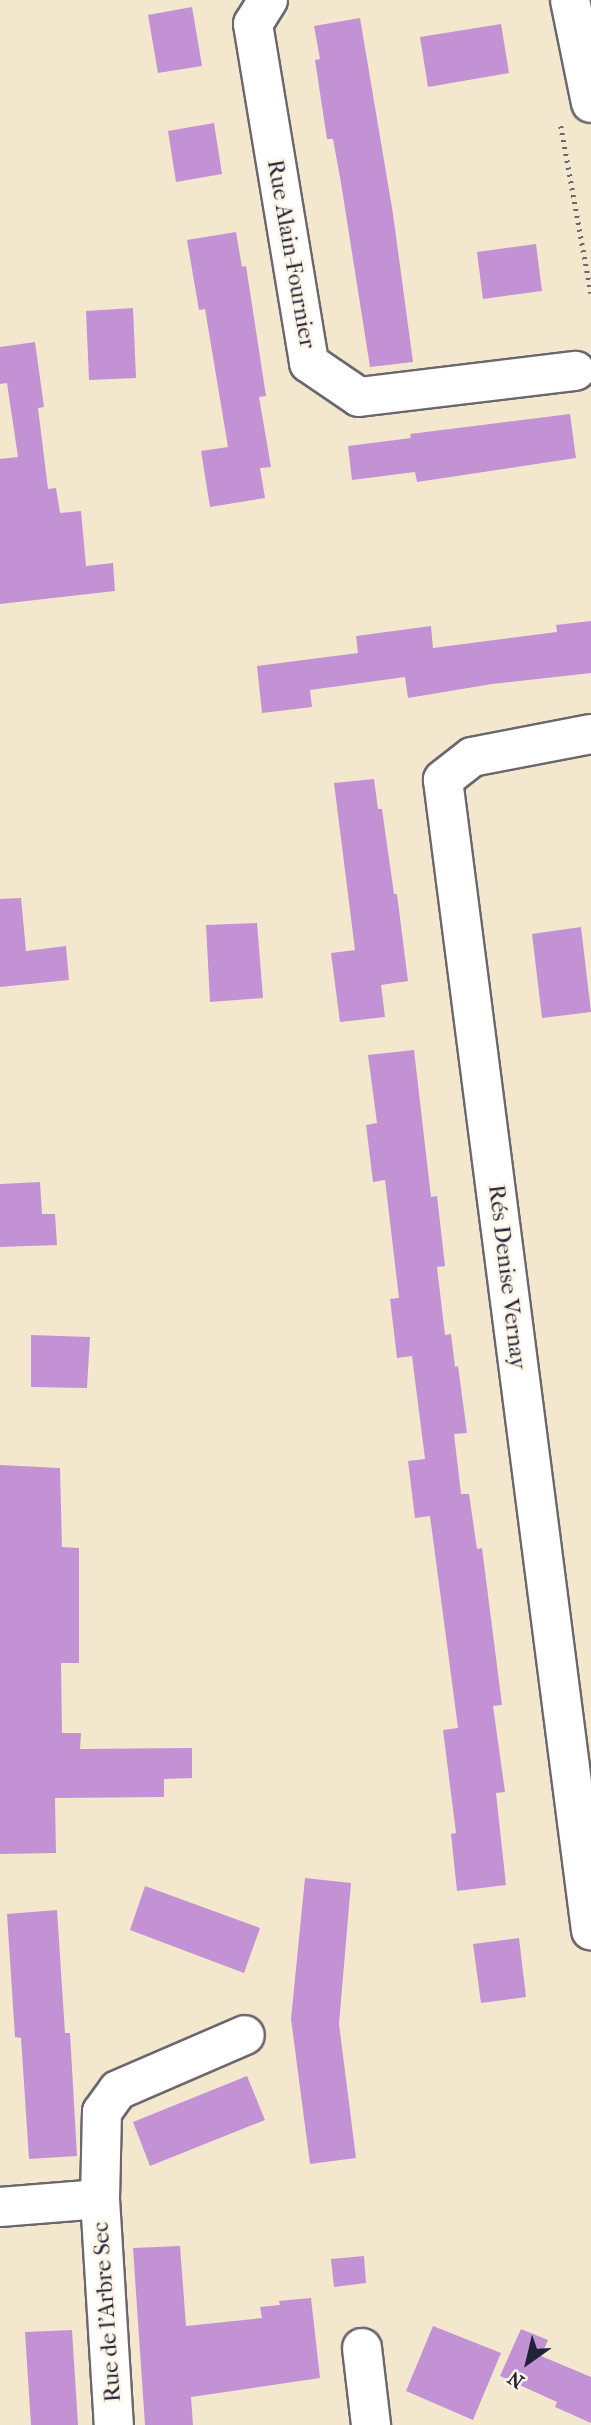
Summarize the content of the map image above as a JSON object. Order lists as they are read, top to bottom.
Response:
{
  "streets": {
    "street": ["Rue Alain-Fournier", "Rés Denise Vernay", "Rue de l'Arbre Sec"]
  },
  "north": "bottom left"
}
